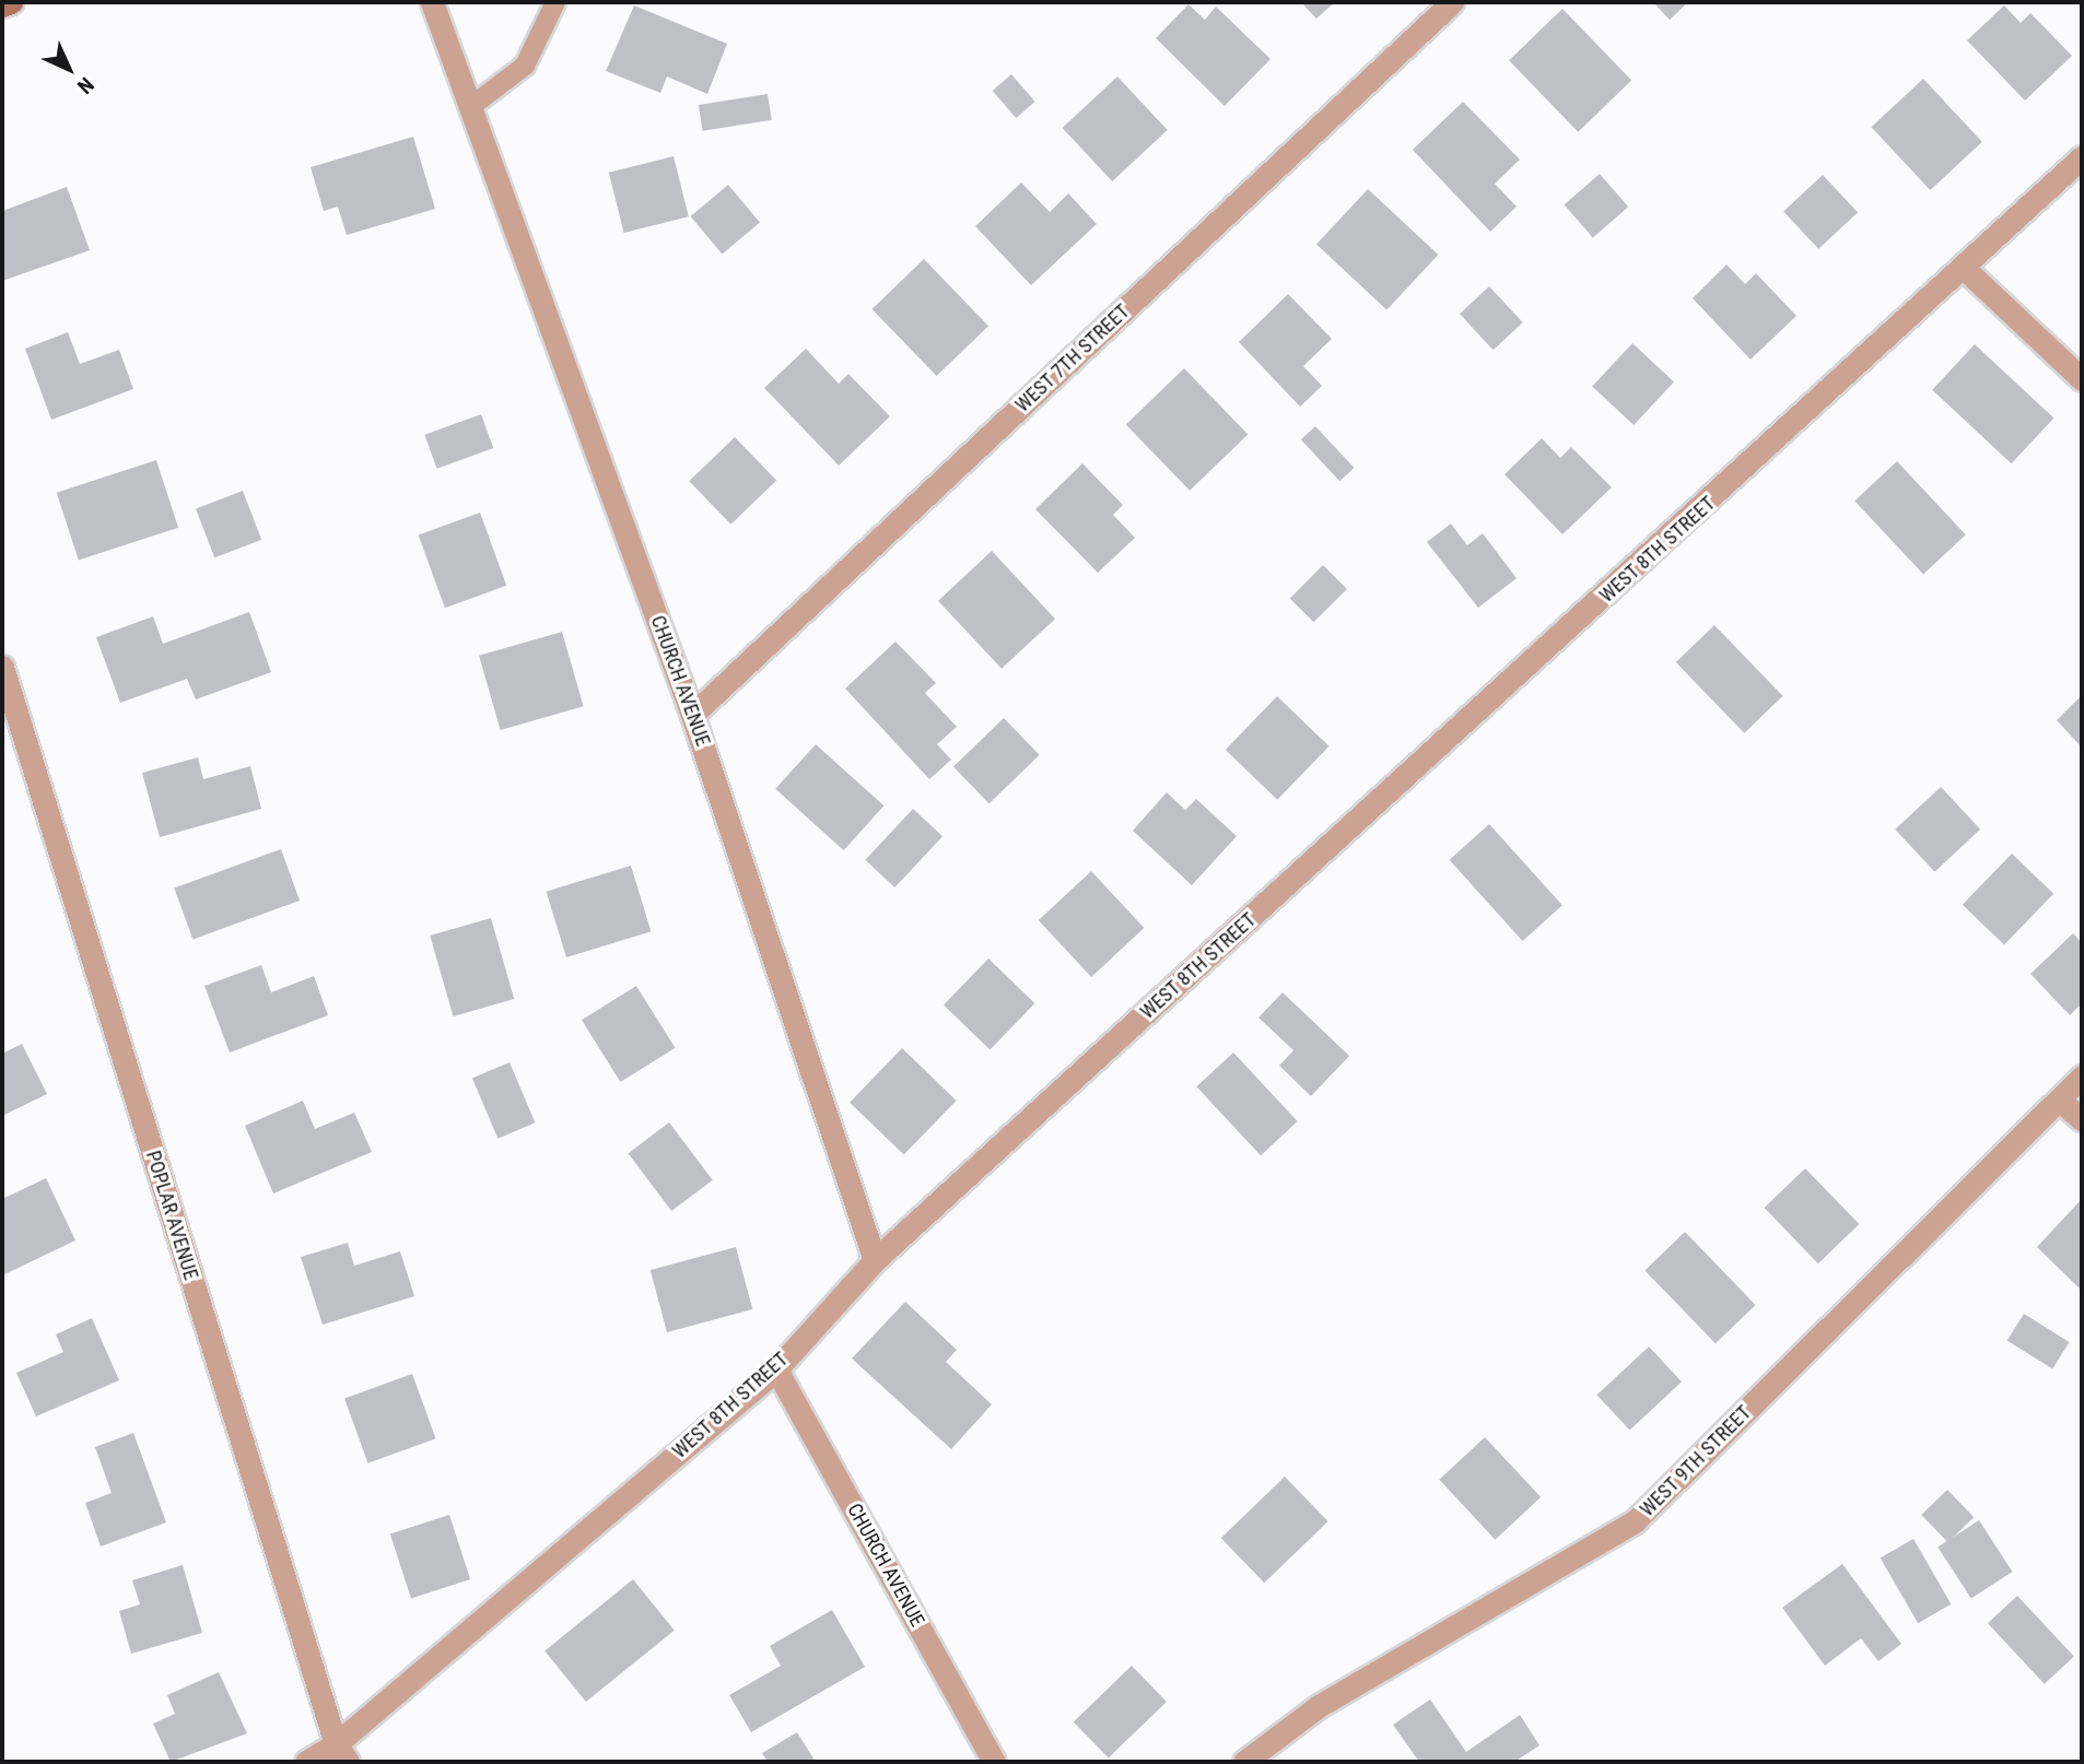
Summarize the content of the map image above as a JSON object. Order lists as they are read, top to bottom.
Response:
{
  "streets": {
    "street": [
      "WEST 7TH STREET",
      "WEST 8TH STREET",
      "CHURCH AVENUE",
      "POPLAR AVENUE",
      "WEST 9TH STREET"
    ]
  },
  "crossings": [
    ["WEST 7TH STREET", "CHURCH AVENUE"],
    ["WEST 8TH STREET", "CHURCH AVENUE"],
    ["WEST 8TH STREET", "POPLAR AVENUE"]
  ],
  "north": "bottom right"
}
